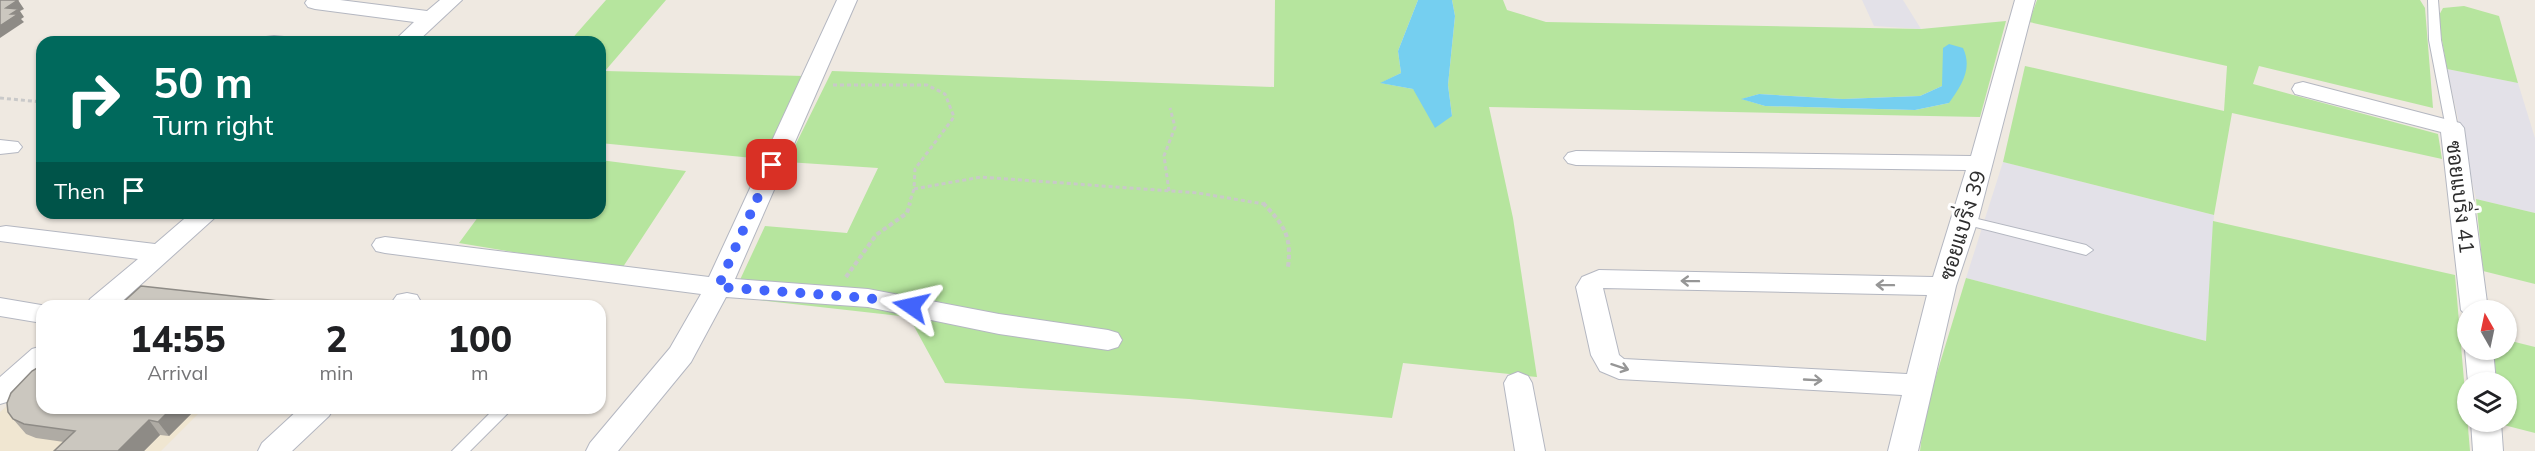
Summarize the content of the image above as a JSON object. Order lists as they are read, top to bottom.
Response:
{
  "streets": {
    "street": ["ซอยแบริ่ง 41", "ซอยแบริ่ง 39"]
  },
  "north": "top",
  "page": {
    "turn": ["50 m", "Turn right"],
    "then": "Then",
    "eta": [
      "14:55",
      "Arrival",
      "2",
      "min",
      "100",
      "m"
    ]
  }
}
